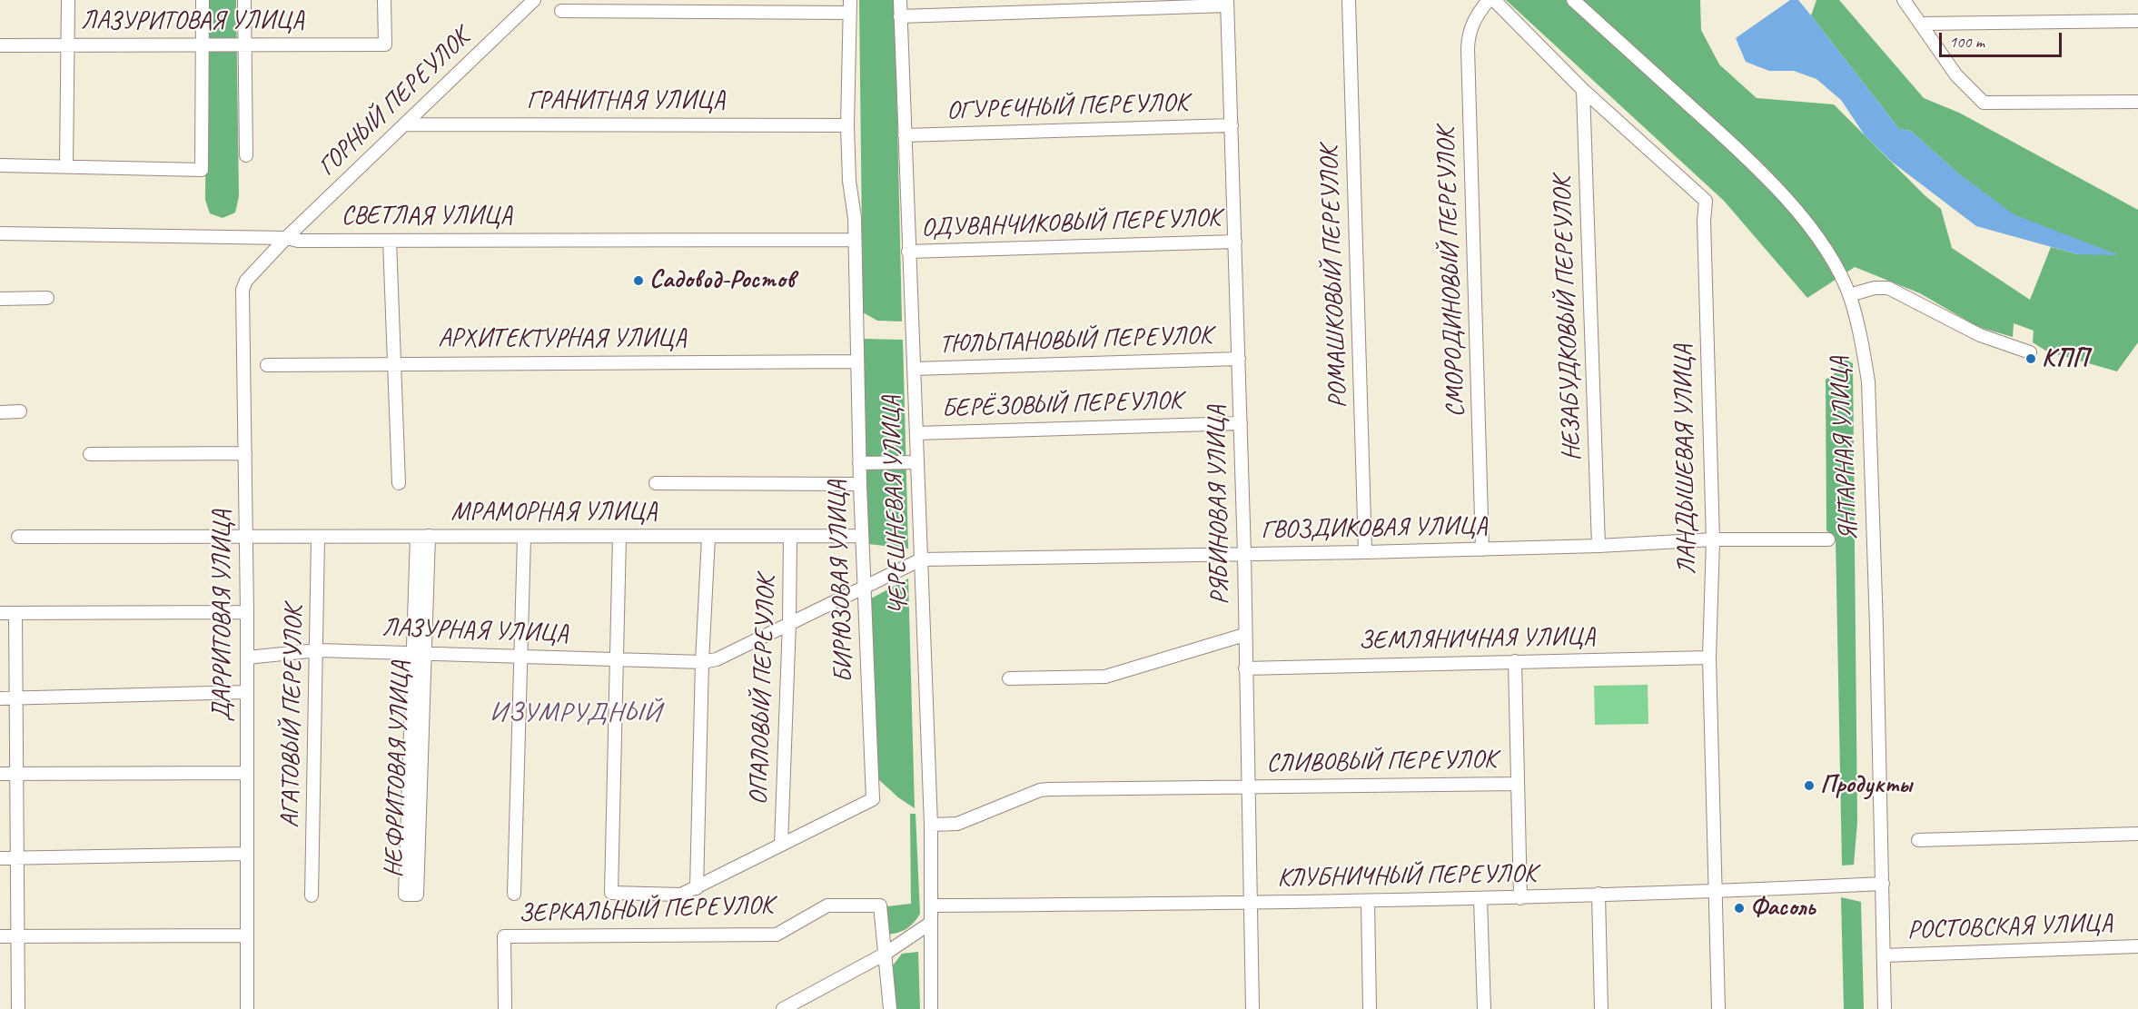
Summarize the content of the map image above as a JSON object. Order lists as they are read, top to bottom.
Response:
{
  "streets": {
    "street": [
      "ЛАЗУРИТОВАЯ УЛИЦА",
      "ГРАНИТНАЯ УЛИЦА",
      "ГОРНЫЙ ПЕРЕУЛОК",
      "ОГУРЕЧНЫЙ ПЕРЕУЛОК",
      "СВЕТЛАЯ УЛИЦА",
      "ОДУВАНЧИКОВЫЙ ПЕРЕУЛОК",
      "СМОРОДИНОВЫЙ ПЕРЕУЛОК",
      "РОМАШКОВЫЙ ПЕРЕУЛОК",
      "НЕЗАБУДКОВЫЙ ПЕРЕУЛОК",
      "АРХИТЕКТУРНАЯ УЛИЦА",
      "ТЮЛЬПАНОВЫЙ ПЕРЕУЛОК",
      "БЕРЁЗОВЫЙ ПЕРЕУЛОК",
      "ЯНТАРНАЯ УЛИЦА",
      "ЛАНДЫШЕВАЯ УЛИЦА",
      "ЧЕРЕШНЕВАЯ УЛИЦА",
      "РЯБИНОВАЯ УЛИЦА",
      "МРАМОРНАЯ УЛИЦА",
      "ГВОЗДИКОВАЯ УЛИЦА",
      "БИРЮЗОВАЯ УЛИЦА",
      "ДАРРИТОВАЯ УЛИЦА",
      "ЛАЗУРНАЯ УЛИЦА",
      "ЗЕМЛЯНИЧНАЯ УЛИЦА",
      "ОПАЛОВЫЙ ПЕРЕУЛОК",
      "АГАТОВЫЙ ПЕРЕУЛОК",
      "СЛИВОВЫЙ ПЕРЕУЛОК",
      "НЕФРИТОВАЯ УЛИЦА",
      "КЛУБНИЧНЫЙ ПЕРЕУЛОК",
      "ЗЕРКАЛЬНЫЙ ПЕРЕУЛОК",
      "РОСТОВСКАЯ УЛИЦА"
    ]
  },
  "crossings": [
    ["ГРАНИТНАЯ УЛИЦА", "ГОРНЫЙ ПЕРЕУЛОК"],
    ["ГРАНИТНАЯ УЛИЦА", "БИРЮЗОВАЯ УЛИЦА"],
    ["ГОРНЫЙ ПЕРЕУЛОК", "СВЕТЛАЯ УЛИЦА"],
    ["ГОРНЫЙ ПЕРЕУЛОК", "ДАРРИТОВАЯ УЛИЦА"],
    ["ОГУРЕЧНЫЙ ПЕРЕУЛОК", "ЧЕРЕШНЕВАЯ УЛИЦА"],
    ["ОГУРЕЧНЫЙ ПЕРЕУЛОК", "РЯБИНОВАЯ УЛИЦА"],
    ["СВЕТЛАЯ УЛИЦА", "БИРЮЗОВАЯ УЛИЦА"],
    ["СВЕТЛАЯ УЛИЦА", "ДАРРИТОВАЯ УЛИЦА"],
    ["ОДУВАНЧИКОВЫЙ ПЕРЕУЛОК", "ЧЕРЕШНЕВАЯ УЛИЦА"],
    ["ОДУВАНЧИКОВЫЙ ПЕРЕУЛОК", "РЯБИНОВАЯ УЛИЦА"],
    ["СМОРОДИНОВЫЙ ПЕРЕУЛОК", "ГВОЗДИКОВАЯ УЛИЦА"],
    ["РОМАШКОВЫЙ ПЕРЕУЛОК", "ГВОЗДИКОВАЯ УЛИЦА"],
    ["НЕЗАБУДКОВЫЙ ПЕРЕУЛОК", "ЛАНДЫШЕВАЯ УЛИЦА"],
    ["НЕЗАБУДКОВЫЙ ПЕРЕУЛОК", "ГВОЗДИКОВАЯ УЛИЦА"],
    ["АРХИТЕКТУРНАЯ УЛИЦА", "БИРЮЗОВАЯ УЛИЦА"],
    ["ТЮЛЬПАНОВЫЙ ПЕРЕУЛОК", "ЧЕРЕШНЕВАЯ УЛИЦА"],
    ["ТЮЛЬПАНОВЫЙ ПЕРЕУЛОК", "РЯБИНОВАЯ УЛИЦА"],
    ["БЕРЁЗОВЫЙ ПЕРЕУЛОК", "ЧЕРЕШНЕВАЯ УЛИЦА"],
    ["БЕРЁЗОВЫЙ ПЕРЕУЛОК", "РЯБИНОВАЯ УЛИЦА"],
    ["ЯНТАРНАЯ УЛИЦА", "КЛУБНИЧНЫЙ ПЕРЕУЛОК"],
    ["ЯНТАРНАЯ УЛИЦА", "РОСТОВСКАЯ УЛИЦА"],
    ["ЛАНДЫШЕВАЯ УЛИЦА", "ГВОЗДИКОВАЯ УЛИЦА"],
    ["ЛАНДЫШЕВАЯ УЛИЦА", "ЗЕМЛЯНИЧНАЯ УЛИЦА"],
    ["ЛАНДЫШЕВАЯ УЛИЦА", "КЛУБНИЧНЫЙ ПЕРЕУЛОК"],
    ["ЧЕРЕШНЕВАЯ УЛИЦА", "ГВОЗДИКОВАЯ УЛИЦА"],
    ["ЧЕРЕШНЕВАЯ УЛИЦА", "СЛИВОВЫЙ ПЕРЕУЛОК"],
    ["ЧЕРЕШНЕВАЯ УЛИЦА", "КЛУБНИЧНЫЙ ПЕРЕУЛОК"],
    ["РЯБИНОВАЯ УЛИЦА", "ГВОЗДИКОВАЯ УЛИЦА"],
    ["РЯБИНОВАЯ УЛИЦА", "ЗЕМЛЯНИЧНАЯ УЛИЦА"],
    ["РЯБИНОВАЯ УЛИЦА", "СЛИВОВЫЙ ПЕРЕУЛОК"],
    ["РЯБИНОВАЯ УЛИЦА", "КЛУБНИЧНЫЙ ПЕРЕУЛОК"],
    ["МРАМОРНАЯ УЛИЦА", "БИРЮЗОВАЯ УЛИЦА"],
    ["МРАМОРНАЯ УЛИЦА", "ДАРРИТОВАЯ УЛИЦА"],
    ["МРАМОРНАЯ УЛИЦА", "ОПАЛОВЫЙ ПЕРЕУЛОК"],
    ["МРАМОРНАЯ УЛИЦА", "АГАТОВЫЙ ПЕРЕУЛОК"],
    ["МРАМОРНАЯ УЛИЦА", "НЕФРИТОВАЯ УЛИЦА"],
    ["БИРЮЗОВАЯ УЛИЦА", "ОПАЛОВЫЙ ПЕРЕУЛОК"],
    ["ДАРРИТОВАЯ УЛИЦА", "ЛАЗУРНАЯ УЛИЦА"],
    ["ЛАЗУРНАЯ УЛИЦА", "АГАТОВЫЙ ПЕРЕУЛОК"],
    ["ЛАЗУРНАЯ УЛИЦА", "НЕФРИТОВАЯ УЛИЦА"]
  ],
  "districts": ["ИЗУМРУДНЫЙ"],
  "places": [
    "Садовод-Ростов",
    "КПП",
    "Продукты",
    "Фасоль"
  ],
  "scale_bar": "100 m"
}
